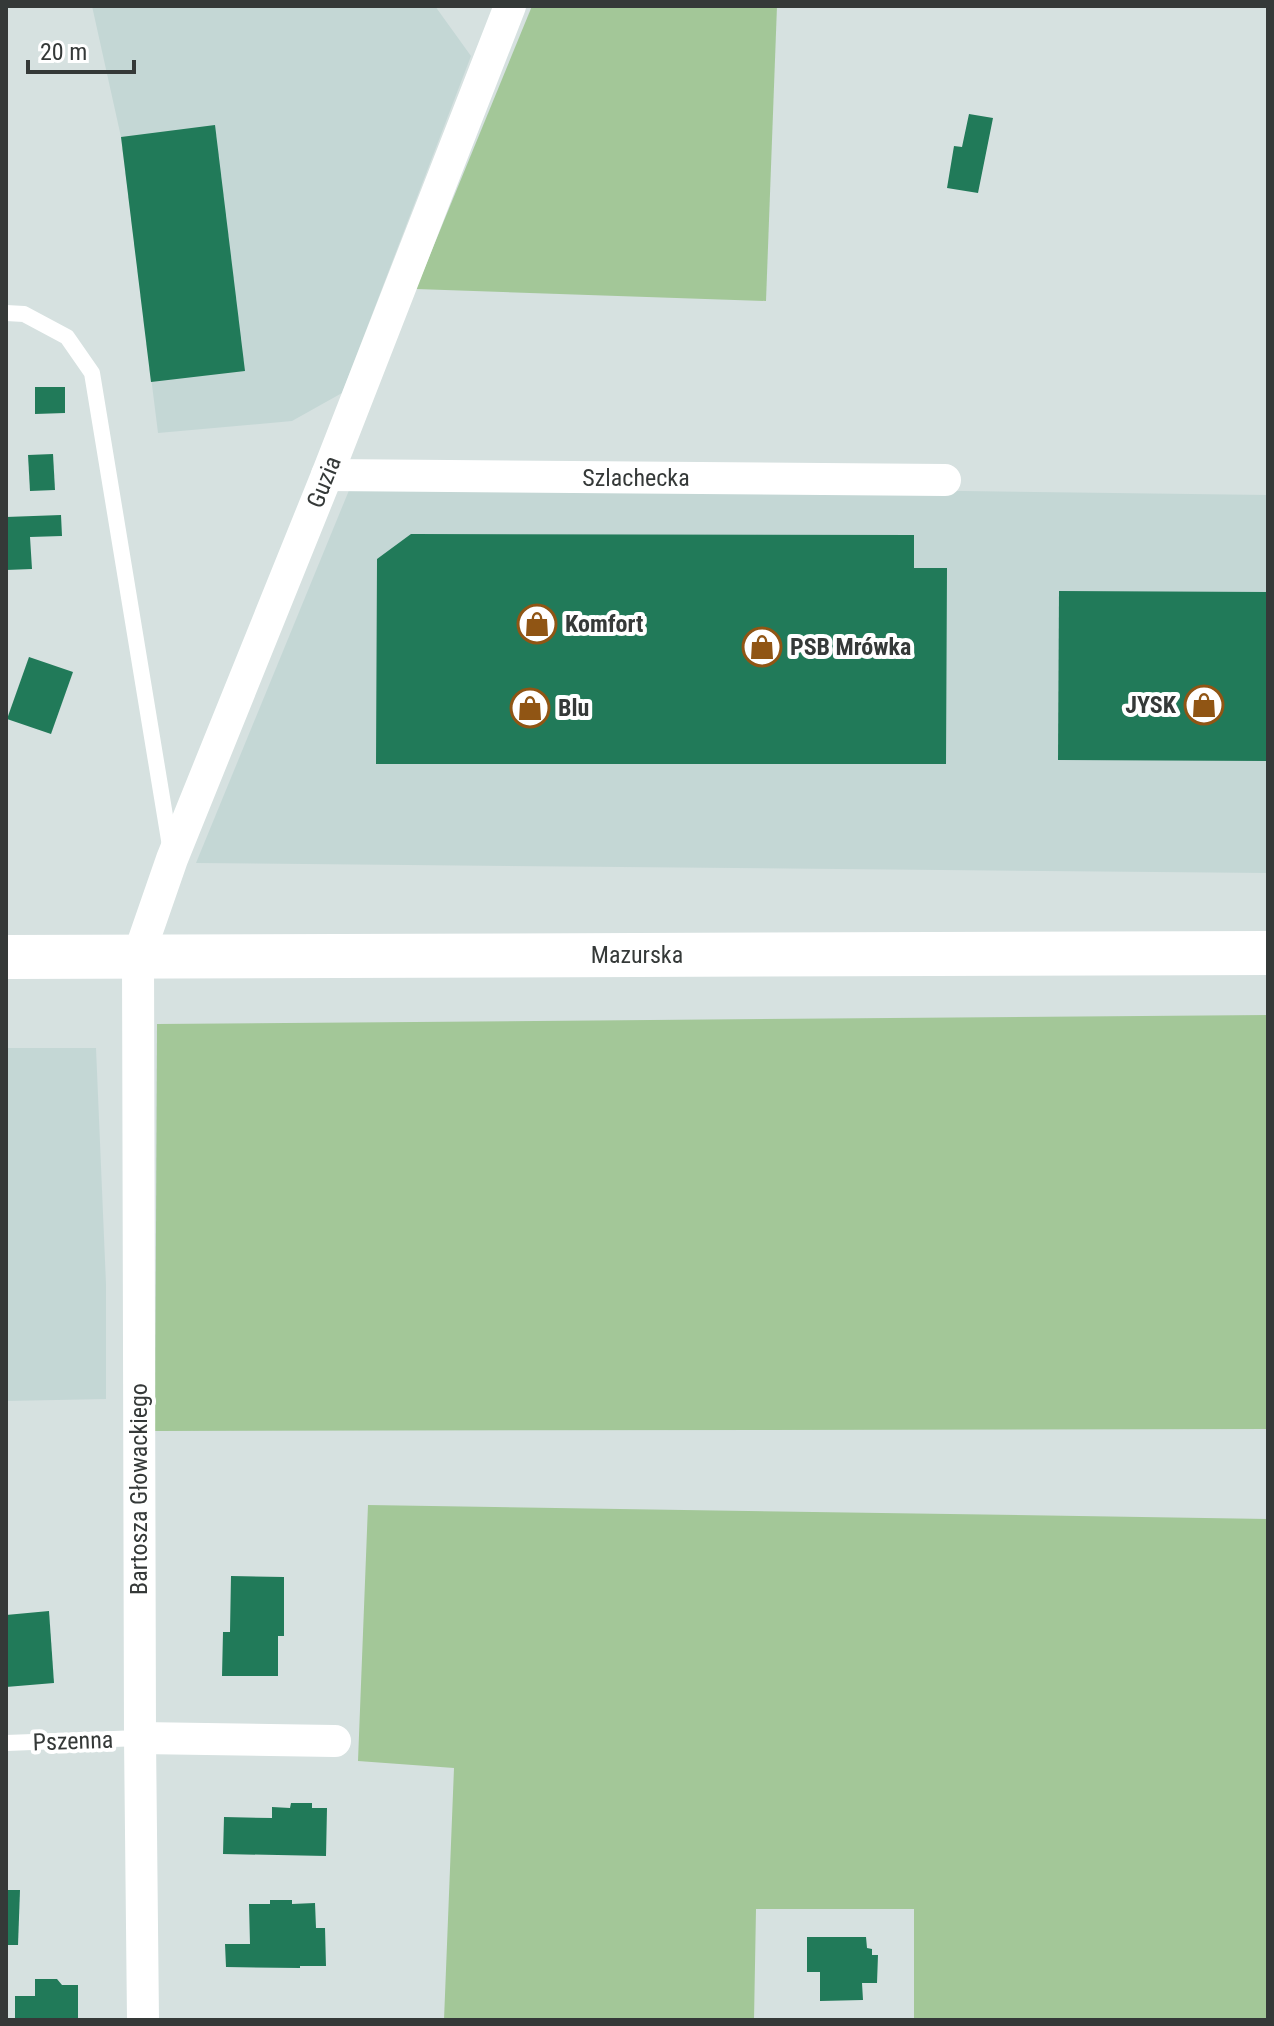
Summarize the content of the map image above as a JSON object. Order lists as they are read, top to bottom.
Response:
{
  "streets": {
    "main road": ["Mazurska"],
    "street": ["Szlachecka", "Guzia", "Bartosza Głowackiego"],
    "lane": ["Pszenna"]
  },
  "crossings": [
    ["Szlachecka", "Guzia"],
    ["Guzia", "Mazurska"],
    ["Guzia", "Bartosza Głowackiego"],
    ["Mazurska", "Bartosza Głowackiego"],
    ["Bartosza Głowackiego", "Pszenna"]
  ],
  "places": {
    "shop": [
      "Komfort",
      "PSB Mrówka",
      "JYSK",
      "Blu"
    ]
  },
  "scale_bar": "20 m"
}
